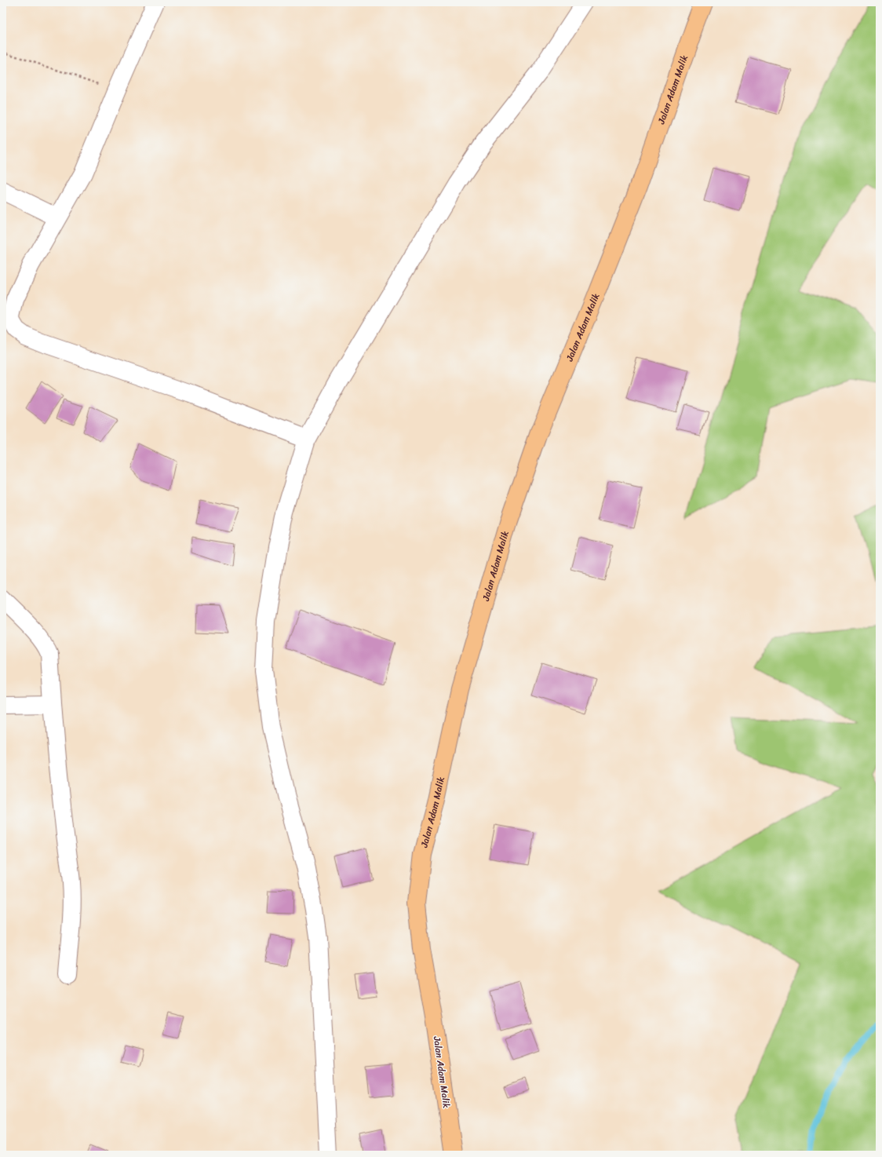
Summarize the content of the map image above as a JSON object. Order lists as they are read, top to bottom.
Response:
{
  "streets": {
    "highway": ["Jalan Adam Malik"]
  }
}
